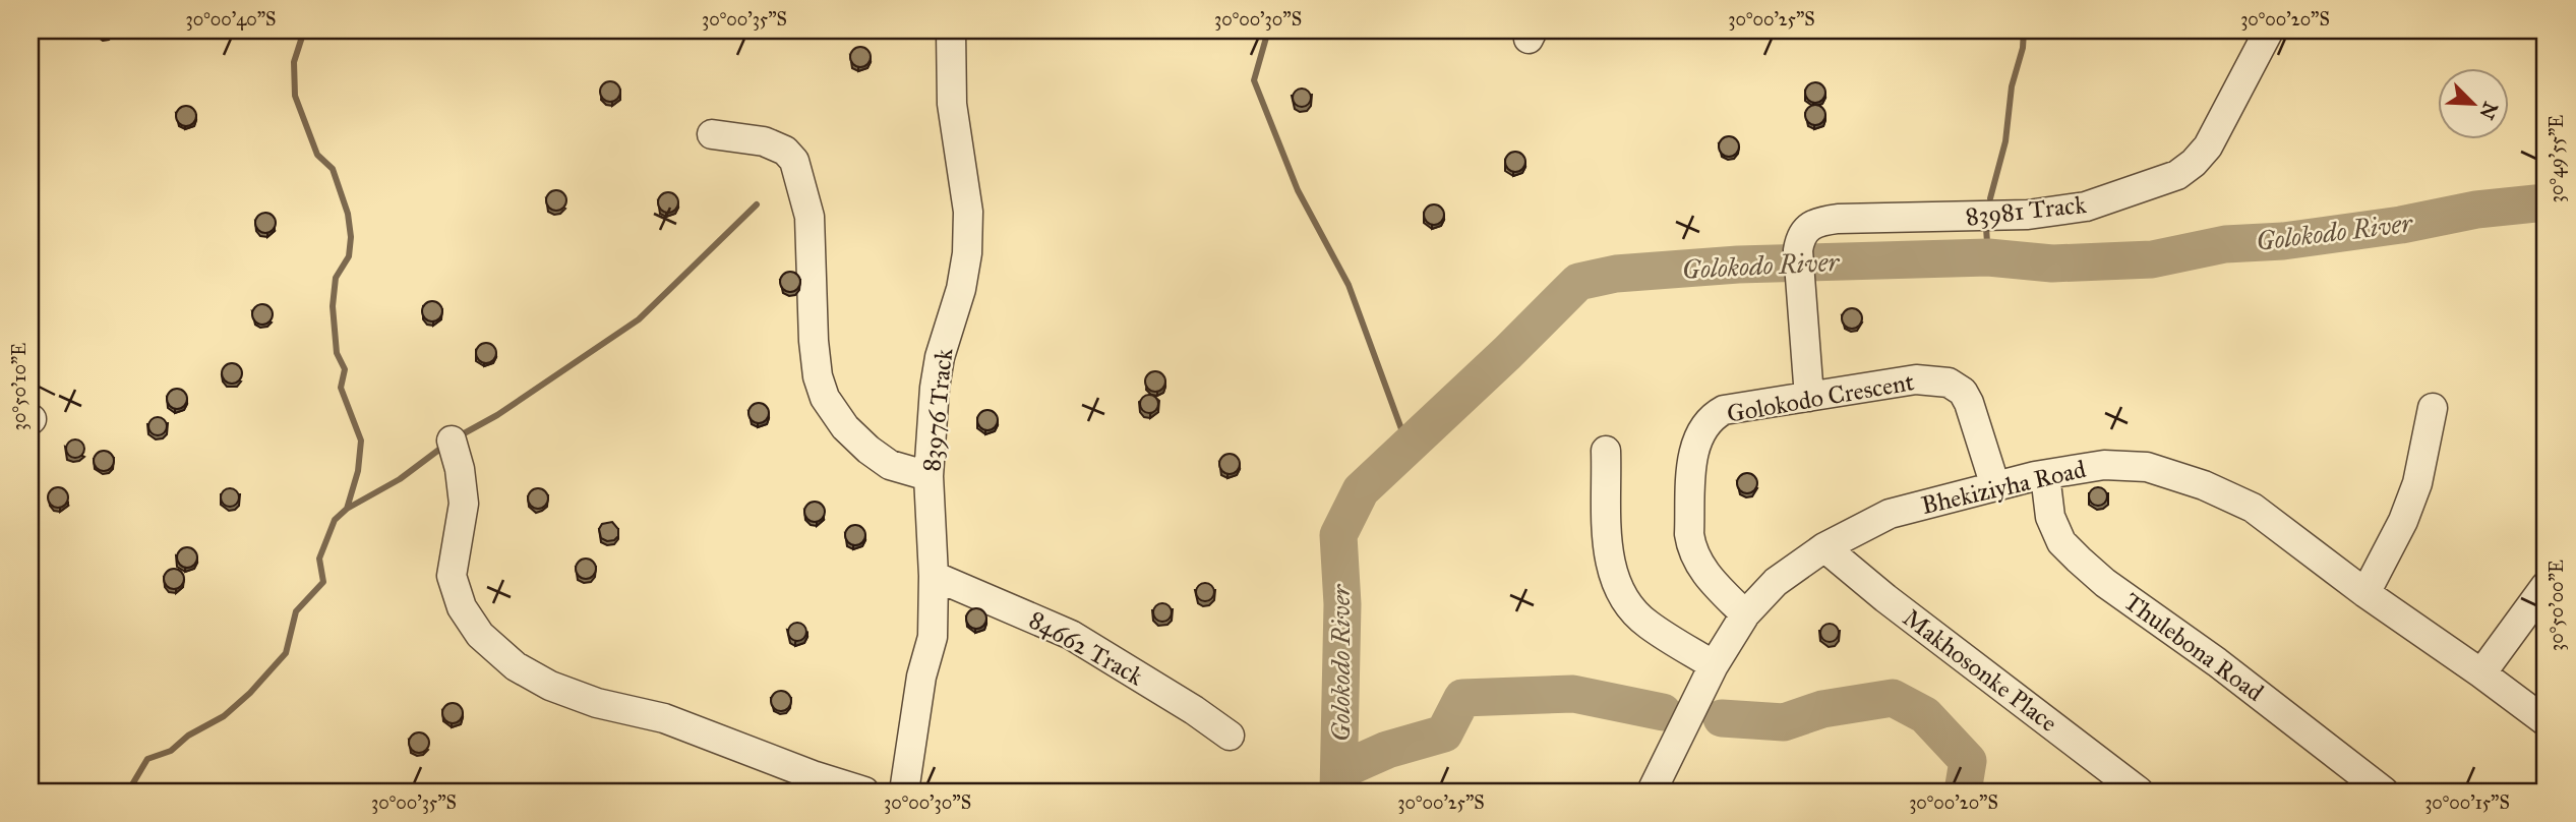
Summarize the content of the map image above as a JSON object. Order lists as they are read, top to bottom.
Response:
{
  "streets": {
    "street": [
      "83981 Track",
      "Golokodo Crescent",
      "83976 Track",
      "Bhekiziyha Road",
      "Thulebona Road",
      "84662 Track",
      "Makhosonke Place"
    ]
  },
  "crossings": [
    ["83981 Track", "Golokodo Crescent"],
    ["Golokodo Crescent", "Bhekiziyha Road"],
    ["83976 Track", "84662 Track"],
    ["Bhekiziyha Road", "Thulebona Road"],
    ["Bhekiziyha Road", "Makhosonke Place"]
  ],
  "water": ["Golokodo River"],
  "north": "bottom right",
  "coordinates": [
    "30°00'40\"S",
    "30°00'35\"S",
    "30°00'30\"S",
    "30°00'25\"S",
    "30°00'20\"S",
    "30°49'55\"E",
    "30°50'10\"E",
    "30°50'00\"E",
    "30°00'15\"S"
  ]
}
